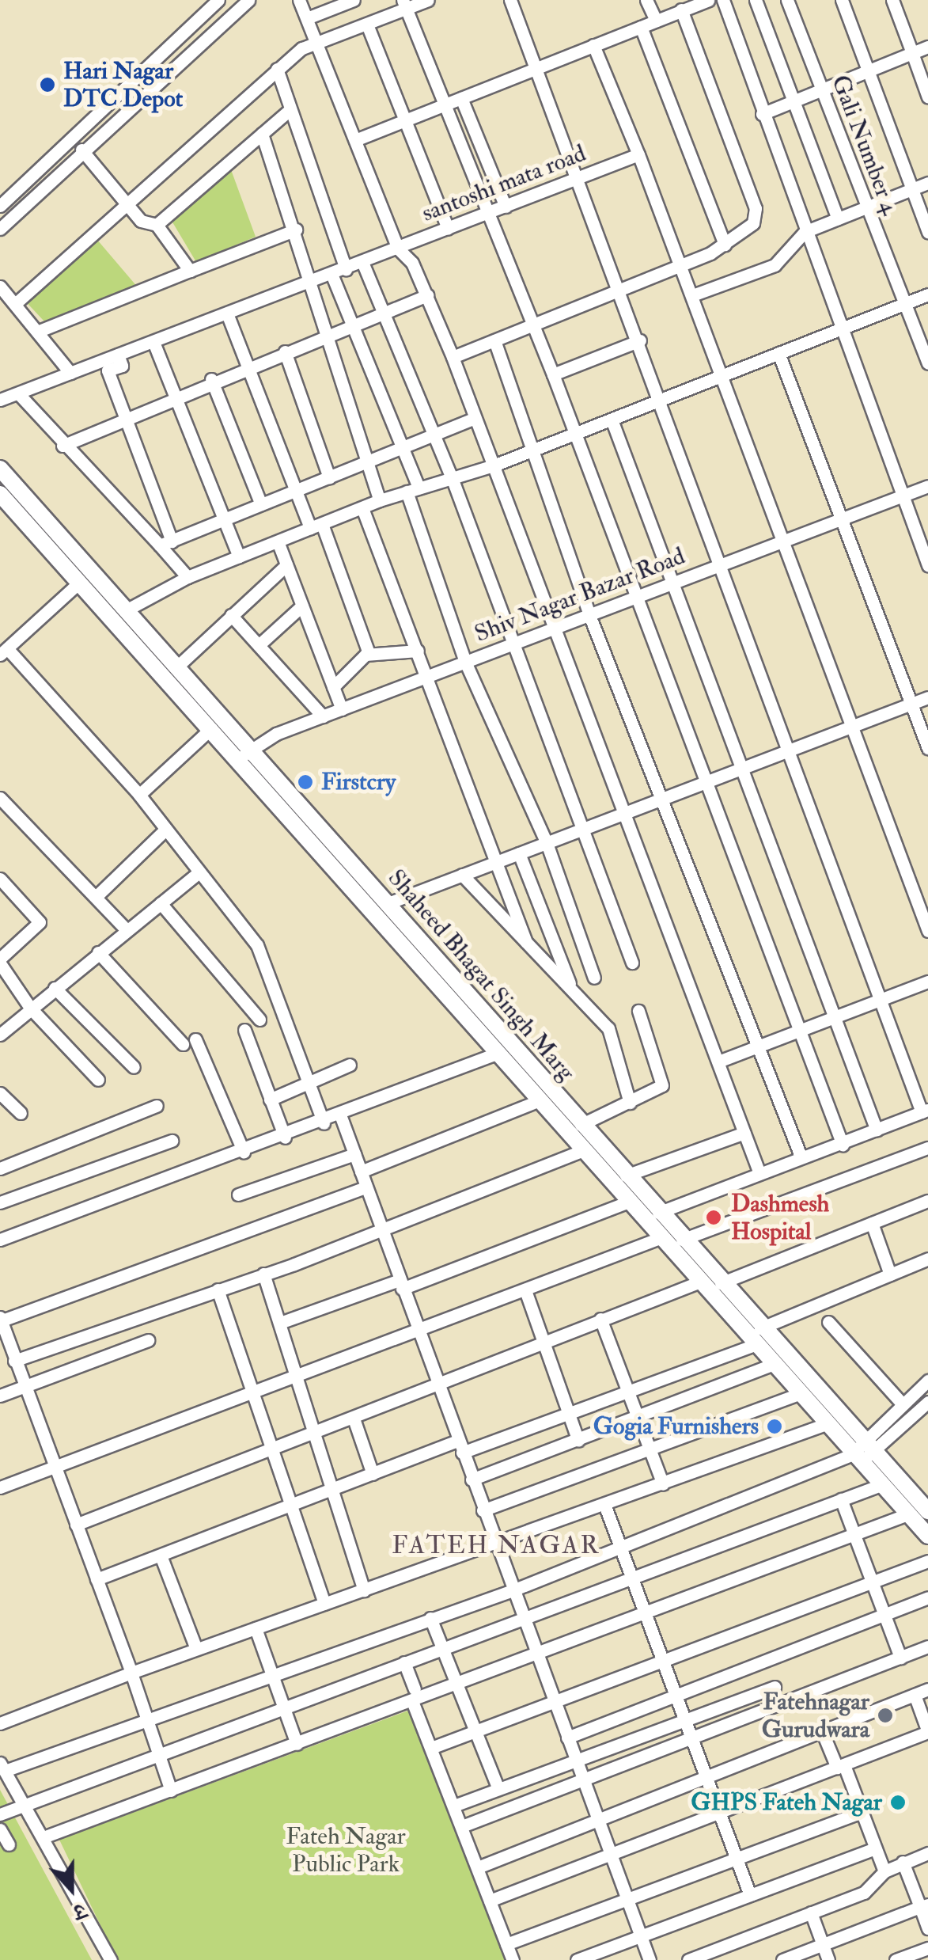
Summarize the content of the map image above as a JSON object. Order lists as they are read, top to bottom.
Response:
{
  "streets": {
    "main road": ["Shaheed Bhagat Singh Marg"],
    "street": ["Gali Number 4", "santoshi mata road", "Shiv Nagar Bazar Road"]
  },
  "crossings": [
    ["Shiv Nagar Bazar Road", "Shaheed Bhagat Singh Marg"]
  ],
  "districts": ["FATEH NAGAR"],
  "parks": ["Fateh Nagar Public Park"],
  "places": [
    "Hari Nagar DTC Depot",
    "Firstcry",
    "Dashmesh Hospital",
    "Gogia Furnishers",
    "Fatehnagar Gurudwara",
    "GHPS Fateh Nagar"
  ],
  "north": "bottom"
}
